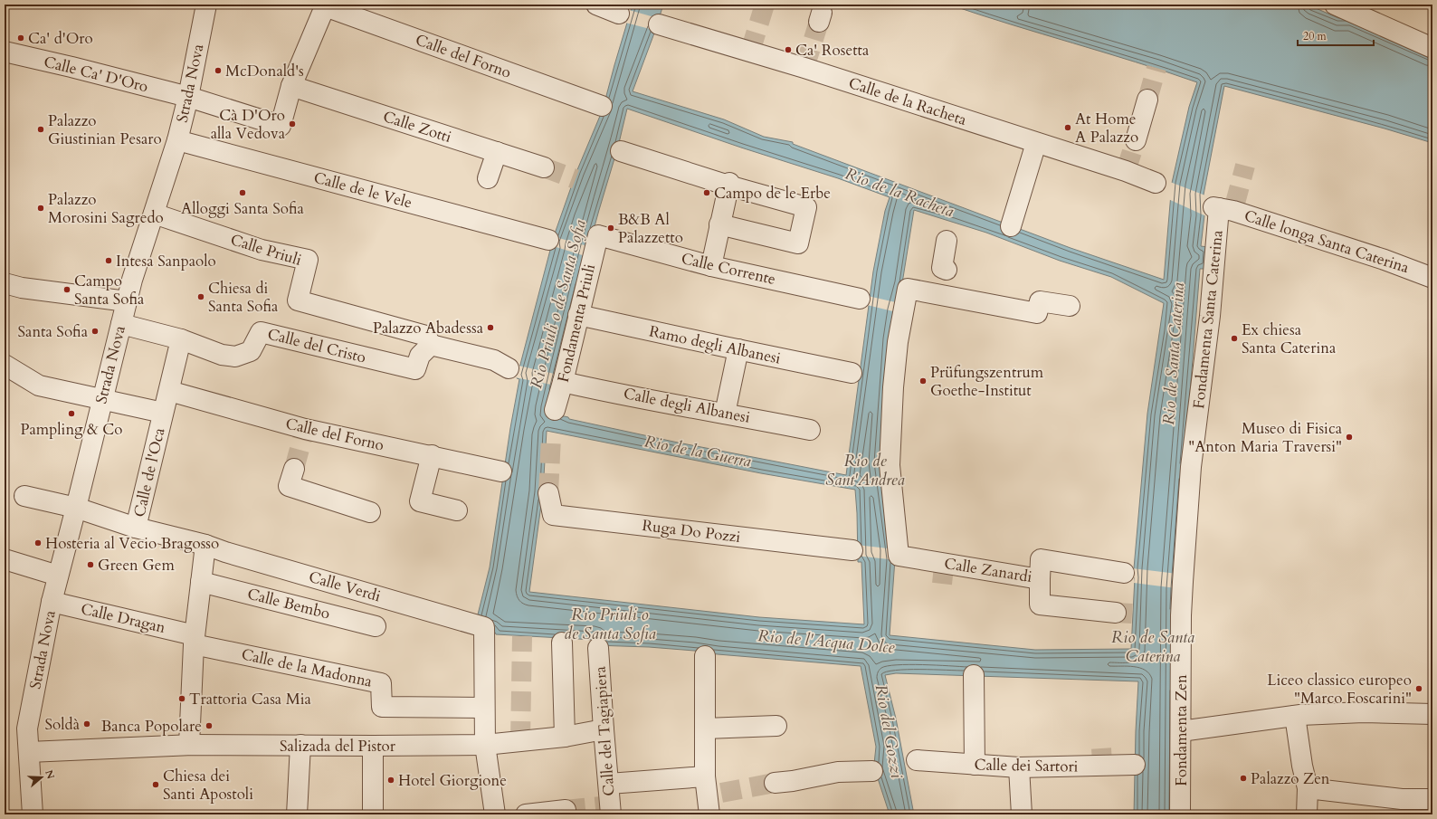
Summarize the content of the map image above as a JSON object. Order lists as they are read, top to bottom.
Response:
{
  "streets": {
    "street": [
      "Calle del Forno",
      "Calle Ca' D'Oro",
      "Strada Nova",
      "Calle de la Racheta",
      "Calle Zotti",
      "Calle de le Vele",
      "Calle longa Santa Caterina",
      "Calle Priuli",
      "Calle Corrente",
      "Fondamenta Santa Caterina",
      "Fondamenta Priuli",
      "Ramo degli Albanesi",
      "Calle del Cristo",
      "Calle degli Albanesi",
      "Calle de l'Oca",
      "Ruga Do Pozzi",
      "Calle Zanardi",
      "Calle Verdi",
      "Calle Bembo",
      "Calle Dragan",
      "Calle de la Madonna",
      "Fondamenta Zen",
      "Calle del Tagiapiera",
      "Salizada del Pistor",
      "Calle dei Sartori"
    ]
  },
  "crossings": [
    ["Calle del Forno", "Calle de l'Oca"],
    ["Calle Ca' D'Oro", "Strada Nova"],
    ["Calle Ca' D'Oro", "Calle Zotti"],
    ["Strada Nova", "Calle de le Vele"],
    ["Strada Nova", "Calle Priuli"],
    ["Strada Nova", "Calle Dragan"],
    ["Strada Nova", "Salizada del Pistor"],
    ["Calle longa Santa Caterina", "Fondamenta Santa Caterina"],
    ["Calle Priuli", "Calle del Cristo"],
    ["Calle Corrente", "Fondamenta Priuli"],
    ["Fondamenta Santa Caterina", "Fondamenta Zen"],
    ["Fondamenta Priuli", "Ramo degli Albanesi"],
    ["Fondamenta Priuli", "Calle degli Albanesi"],
    ["Calle del Cristo", "Calle de l'Oca"],
    ["Calle de l'Oca", "Calle Verdi"],
    ["Calle Verdi", "Calle de la Madonna"],
    ["Calle Dragan", "Calle de la Madonna"],
    ["Calle del Tagiapiera", "Salizada del Pistor"]
  ],
  "water": [
    "Rio de la Racheta",
    "Rio Priuli o de Santa Sofia",
    "Rio de Santa Caterina",
    "Rio de la Guerra",
    "Rio de Sant'Andrea",
    "Rio de l'Acqua Dolce",
    "Rio del Gozzi"
  ],
  "places": [
    "Ca' d'Oro",
    "Ca' Rosetta",
    "McDonald's",
    "Cà D'Oro alla Vedova",
    "At Home A Palazzo",
    "Palazzo Giustinian Pesaro",
    "Alloggi Santa Sofia",
    "Campo de le Erbe",
    "Palazzo Morosini Sagredo",
    "B&B Al Palazzetto",
    "Intesa Sanpaolo",
    "Campo Santa Sofia",
    "Chiesa di Santa Sofia",
    "Palazzo Abadessa",
    "Santa Sofia",
    "Ex chiesa Santa Caterina",
    "Prüfungszentrum Goethe-Institut",
    "Pampling & Co",
    "Museo di Fisica \"Anton Maria Traversi\"",
    "Hosteria al Vecio Bragosso",
    "Green Gem",
    "Liceo classico europeo \"Marco Foscarini\"",
    "Trattoria Casa Mia",
    "Soldà",
    "Banca Popolare",
    "Palazzo Zen",
    "Hotel Giorgione",
    "Chiesa dei Santi Apostoli"
  ],
  "scale_bar": "20 m",
  "north": "right"
}
